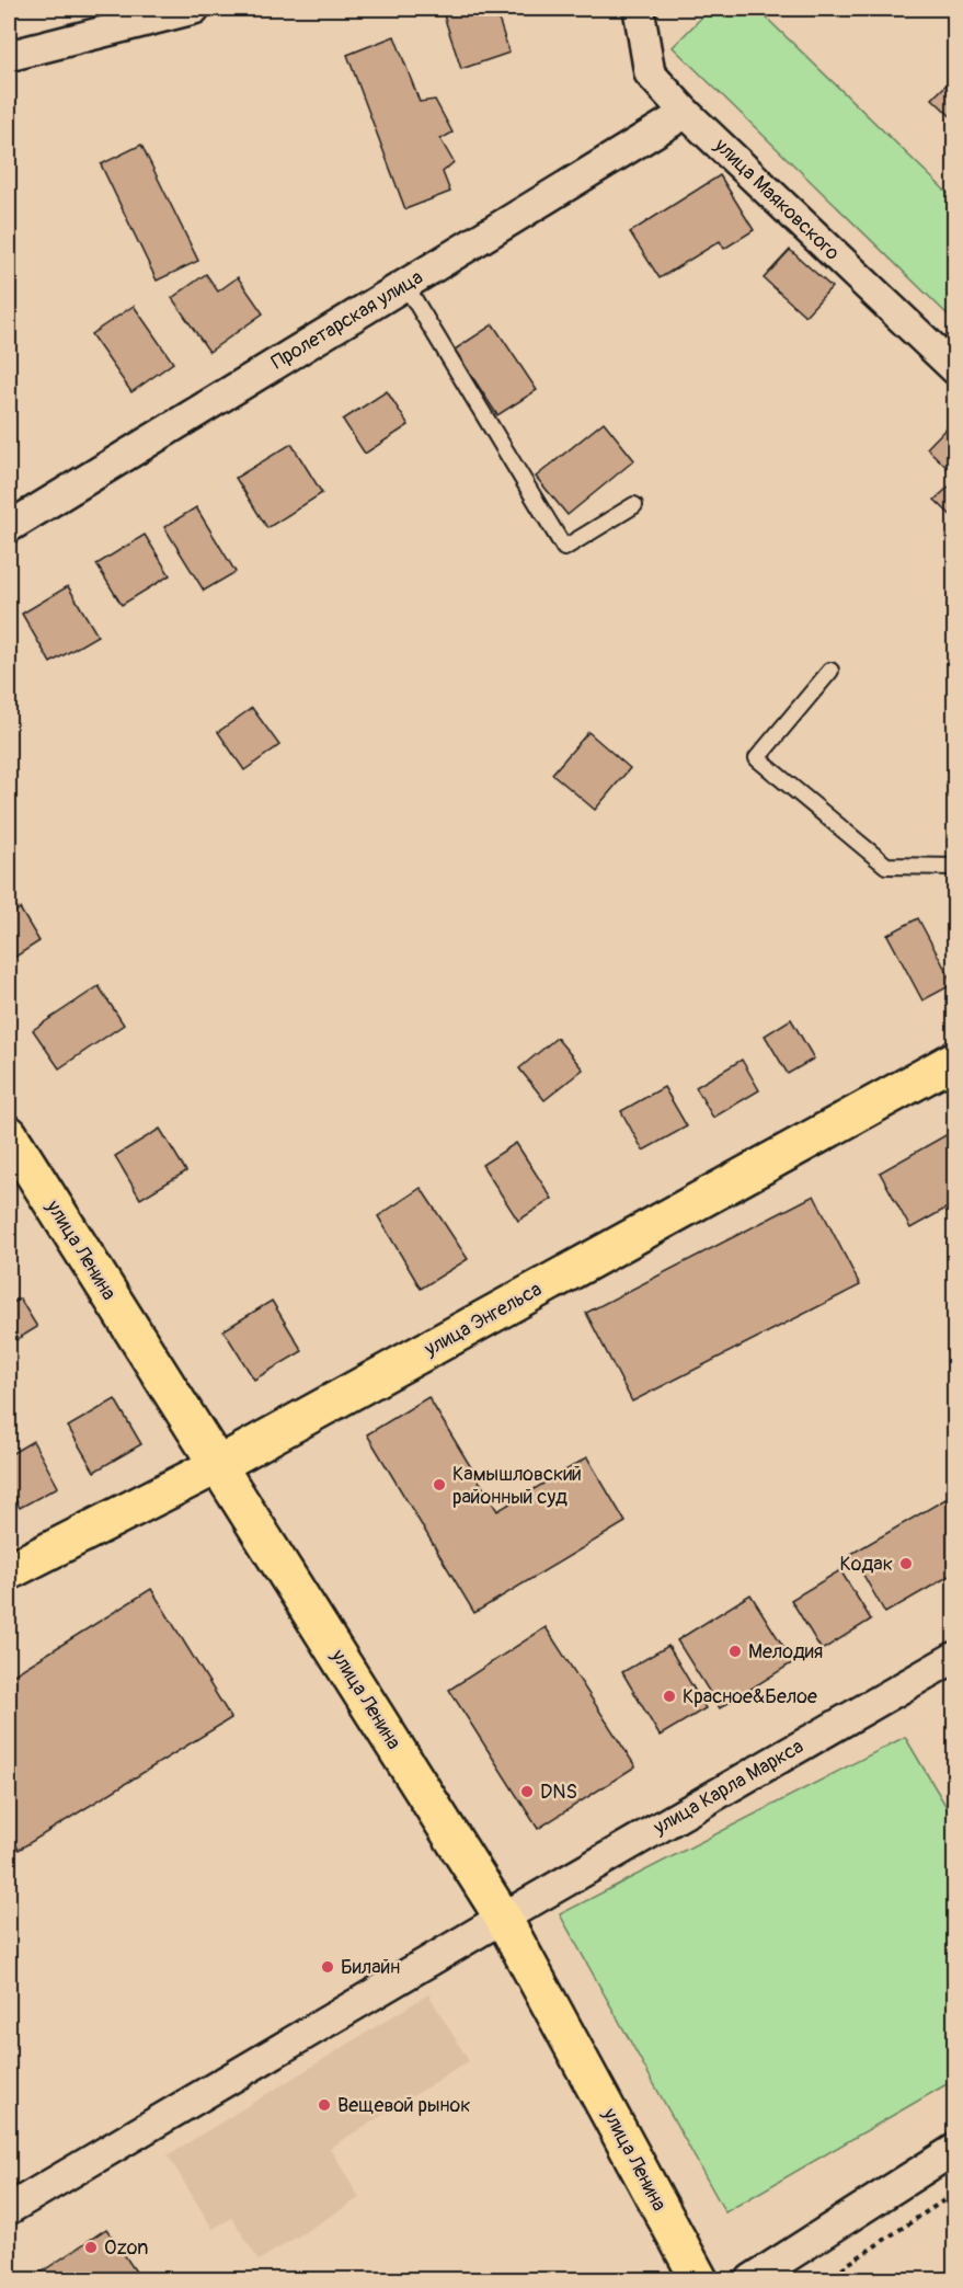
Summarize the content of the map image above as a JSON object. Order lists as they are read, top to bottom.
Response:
{
  "streets": {
    "main road": ["улица Ленина", "улица Энгельса"],
    "street": ["улица Маяковского", "Пролетарская улица", "улица Карла Маркса"]
  },
  "crossings": [
    ["улица Маяковского", "Пролетарская улица"],
    ["улица Ленина", "улица Энгельса"],
    ["улица Ленина", "улица Карла Маркса"]
  ],
  "places": [
    "Камышловский районный суд",
    "Кодак",
    "Мелодия",
    "Красное&Белое",
    "DNS",
    "Билайн",
    "Вещевой рынок",
    "Ozon"
  ]
}
